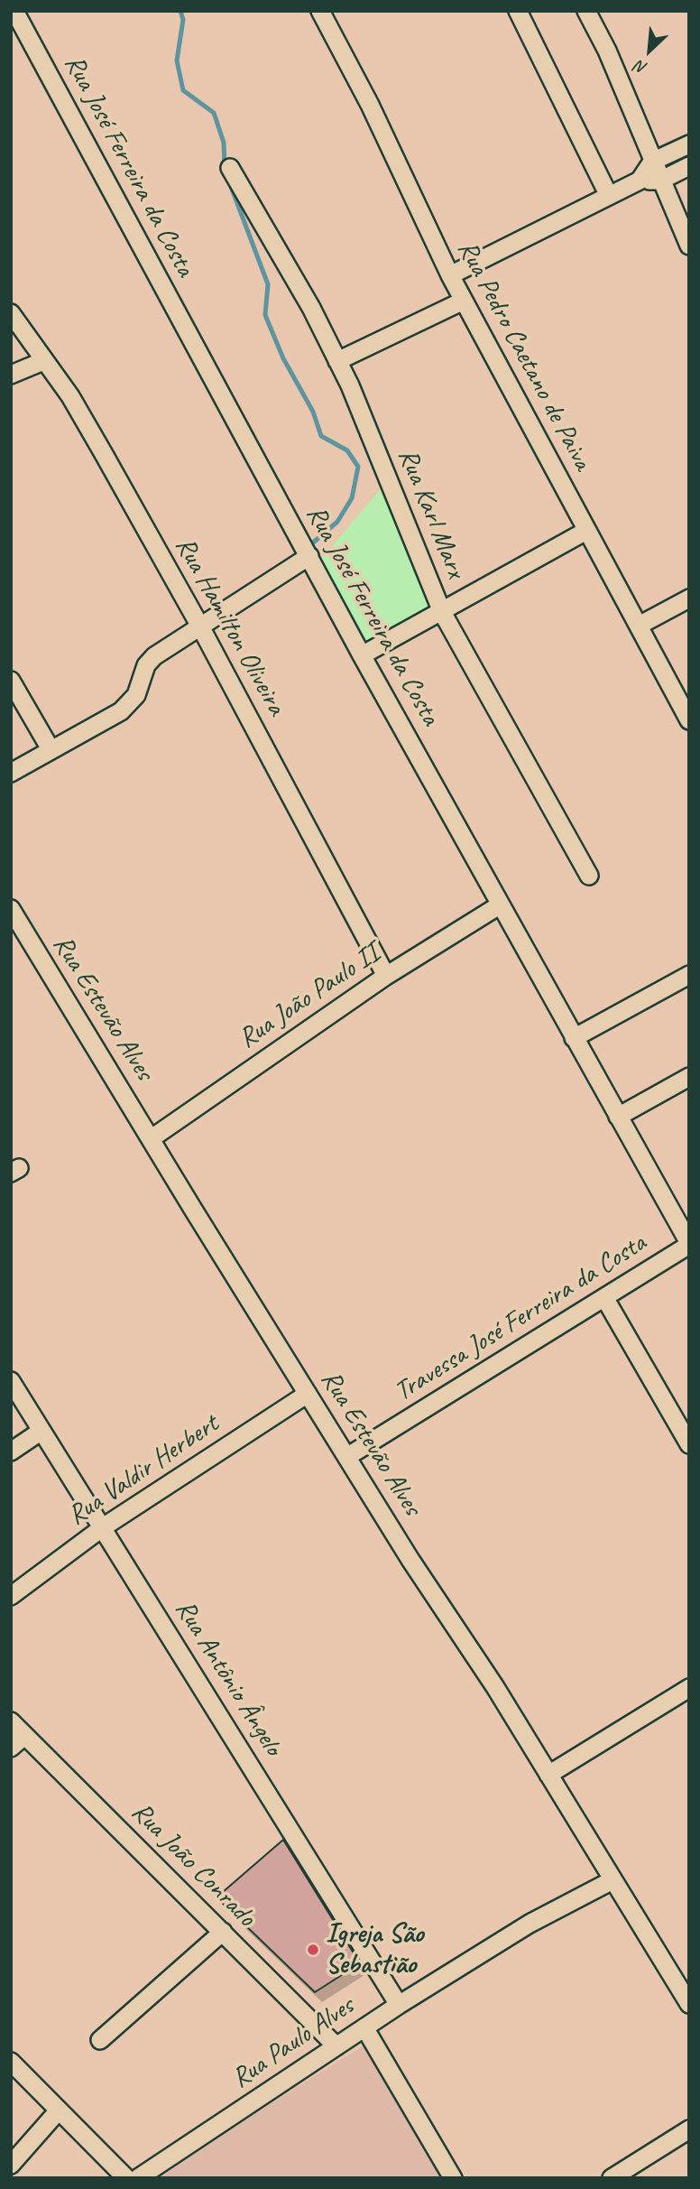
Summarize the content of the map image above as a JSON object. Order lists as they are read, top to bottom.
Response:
{
  "streets": {
    "street": [
      "Rua José Ferreira da Costa",
      "Rua Pedro Caetano de Paiva",
      "Rua Karl Marx",
      "Rua Hamilton Oliveira",
      "Rua João Paulo II",
      "Rua Estevão Alves",
      "Travessa José Ferreira da Costa",
      "Rua Valdir Herbert",
      "Rua Antônio Ângelo",
      "Rua João Conrado",
      "Rua Paulo Alves"
    ]
  },
  "crossings": [
    ["Rua José Ferreira da Costa", "Rua João Paulo II"],
    ["Rua José Ferreira da Costa", "Travessa José Ferreira da Costa"],
    ["Rua Hamilton Oliveira", "Rua João Paulo II"],
    ["Rua João Paulo II", "Rua Estevão Alves"],
    ["Rua Estevão Alves", "Travessa José Ferreira da Costa"],
    ["Rua Estevão Alves", "Rua Valdir Herbert"],
    ["Rua Estevão Alves", "Rua Paulo Alves"],
    ["Rua Valdir Herbert", "Rua Antônio Ângelo"],
    ["Rua Antônio Ângelo", "Rua Paulo Alves"],
    ["Rua João Conrado", "Rua Paulo Alves"]
  ],
  "places": ["Igreja São Sebastião"],
  "north": "bottom left"
}
